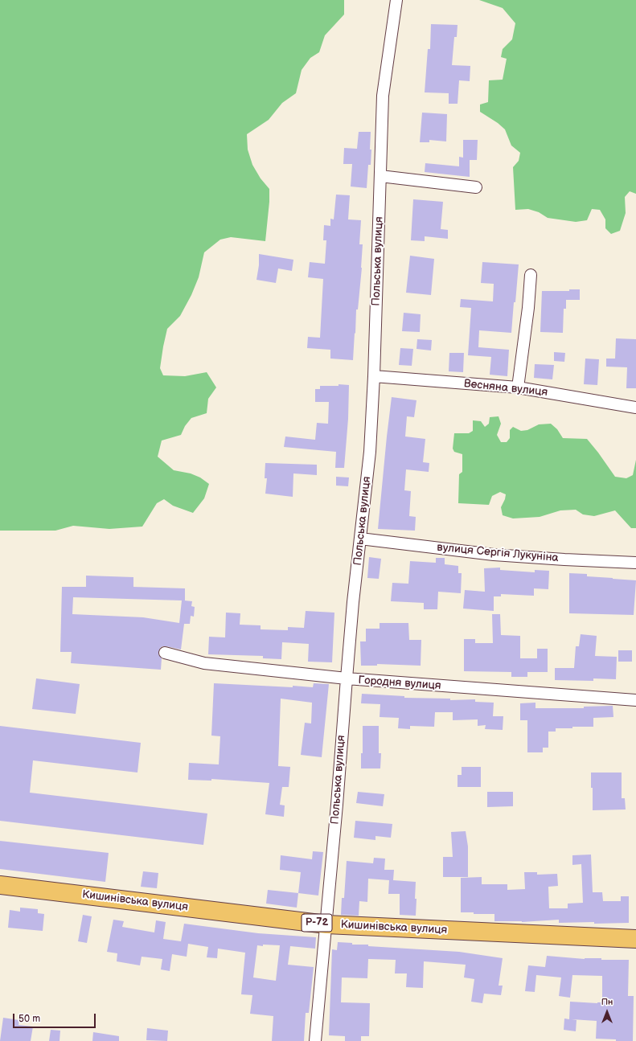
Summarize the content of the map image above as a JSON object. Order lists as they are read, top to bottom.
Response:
{
  "streets": {
    "main road": ["Кишинівська вулиця", "Р-72"],
    "street": [
      "Польська вулиця",
      "Весняна вулиця",
      "вулиця Сергія Лукуніна",
      "Городня вулиця"
    ]
  },
  "crossings": [
    ["Польська вулиця", "Весняна вулиця"],
    ["Польська вулиця", "вулиця Сергія Лукуніна"],
    ["Польська вулиця", "Городня вулиця"],
    ["Польська вулиця", "Кишинівська вулиця"]
  ],
  "scale_bar": "50 m",
  "north": "top"
}
